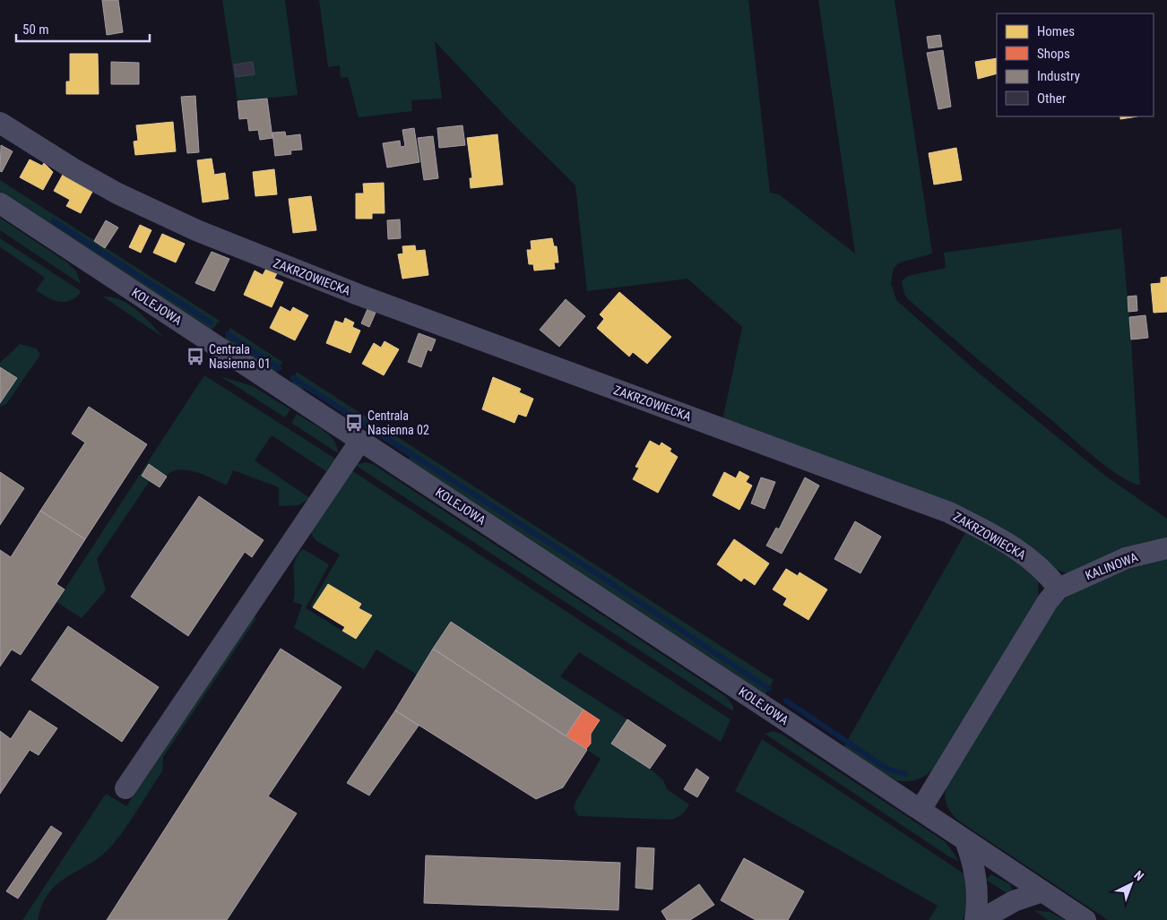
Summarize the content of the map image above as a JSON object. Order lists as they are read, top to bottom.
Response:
{
  "streets": {
    "street": ["ZAKRZOWIECKA", "KOLEJOWA", "KALINOWA"]
  },
  "crossings": [
    ["ZAKRZOWIECKA", "KALINOWA"]
  ],
  "places": {
    "bus stop": ["Centrala Nasienna 01", "Centrala Nasienna 02"]
  },
  "legend": [
    "Homes",
    "Shops",
    "Industry",
    "Other"
  ],
  "scale_bar": "50 m",
  "north": "top right"
}
